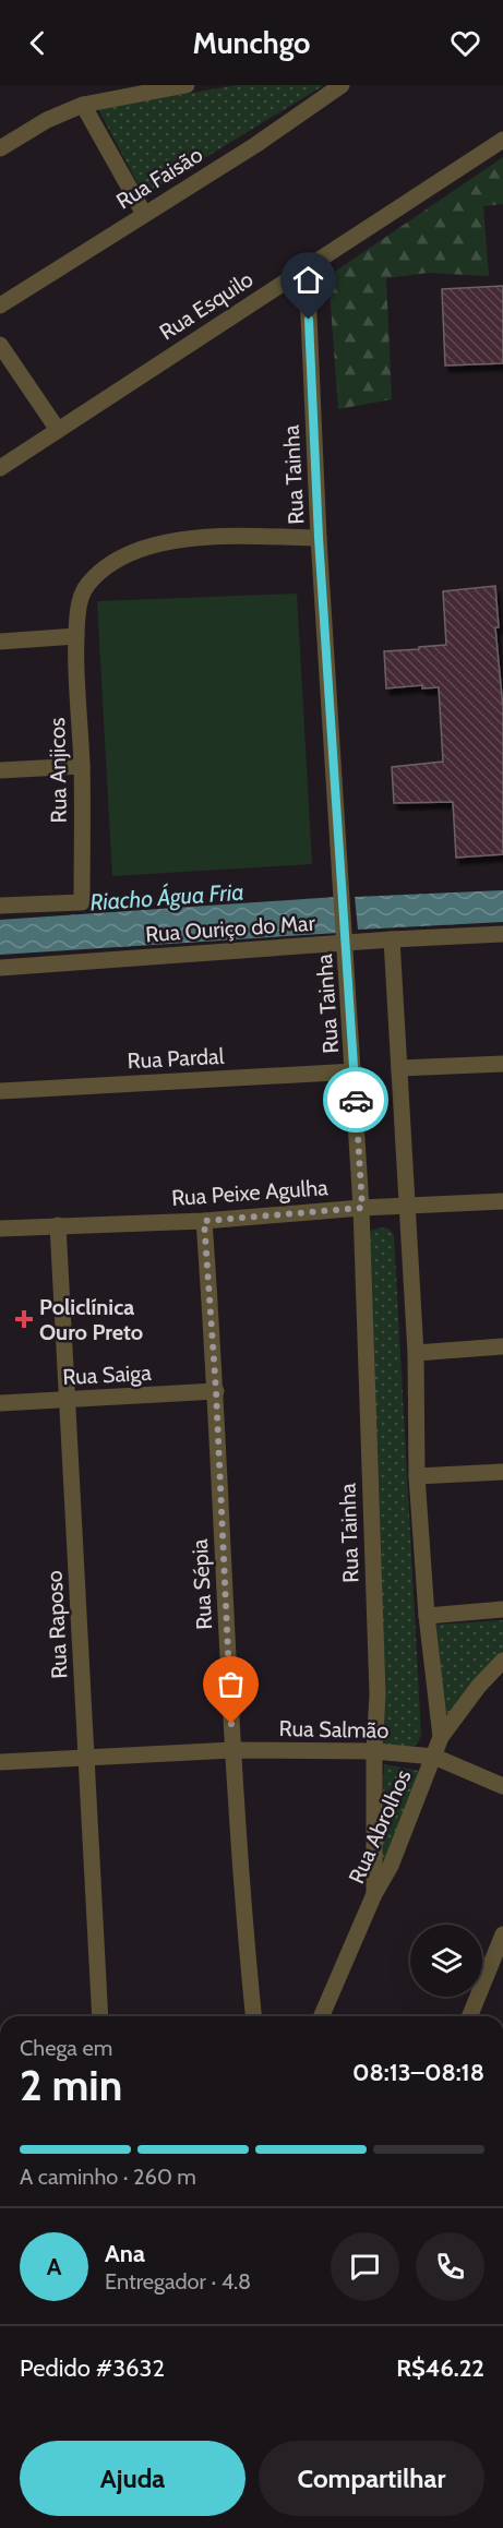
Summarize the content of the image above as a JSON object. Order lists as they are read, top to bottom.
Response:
{
  "streets": {
    "street": [
      "Rua Faisão",
      "Rua Esquilo",
      "Rua Tainha",
      "Rua Anjicos",
      "Rua Ouriço do Mar",
      "Rua Pardal",
      "Rua Peixe Agulha",
      "Rua Saiga",
      "Rua Sépia",
      "Rua Raposo",
      "Rua Salmão",
      "Rua Abrolhos"
    ]
  },
  "crossings": [
    ["Rua Esquilo", "Rua Tainha"],
    ["Rua Tainha", "Rua Anjicos"],
    ["Rua Tainha", "Rua Ouriço do Mar"],
    ["Rua Tainha", "Rua Pardal"],
    ["Rua Tainha", "Rua Peixe Agulha"],
    ["Rua Tainha", "Rua Salmão"],
    ["Rua Tainha", "Rua Abrolhos"],
    ["Rua Peixe Agulha", "Rua Sépia"],
    ["Rua Peixe Agulha", "Rua Raposo"],
    ["Rua Saiga", "Rua Sépia"],
    ["Rua Saiga", "Rua Raposo"],
    ["Rua Sépia", "Rua Salmão"],
    ["Rua Raposo", "Rua Salmão"],
    ["Rua Salmão", "Rua Abrolhos"]
  ],
  "water": ["Riacho Água Fria"],
  "places": {
    "health": ["Policlínica Ouro Preto"]
  },
  "page": {
    "header": "Munchgo",
    "heading": ["2 min", "Chega em", "08:13–08:18"],
    "panel": [
      "Ana",
      "Entregador · 4.8",
      "Pedido #3632",
      "R$46.22"
    ],
    "bar": "A caminho · 260 m",
    "round": "A",
    "buttons": ["Ajuda", "Compartilhar"]
  }
}
